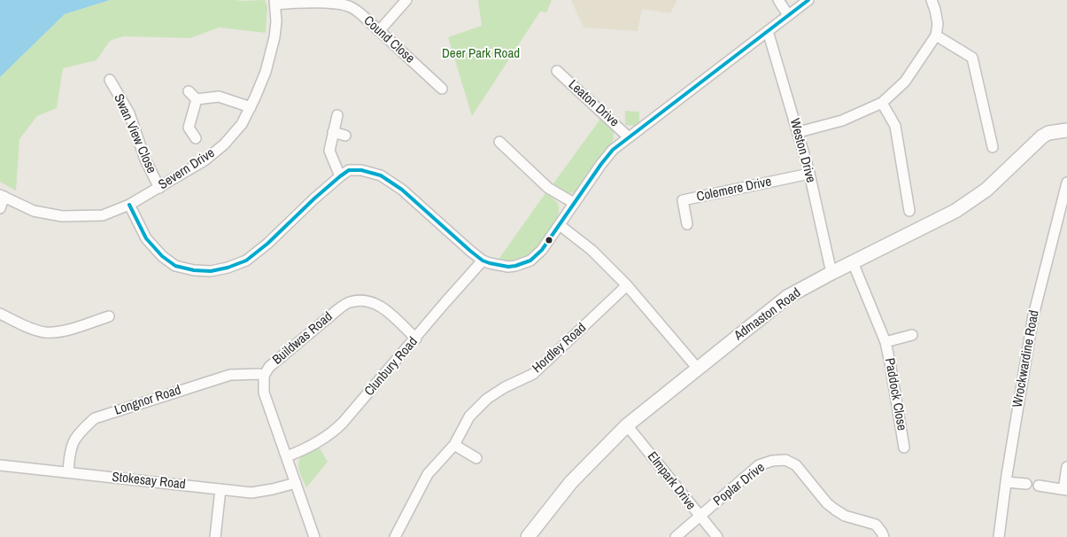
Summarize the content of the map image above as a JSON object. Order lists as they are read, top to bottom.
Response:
{
  "streets": {
    "street": [
      "Cound Close",
      "Leaton Drive",
      "Swan View Close",
      "Weston Drive",
      "Severn Drive",
      "Colemere Drive",
      "Admaston Road",
      "Buildwas Road",
      "Hordley Road",
      "Wrockwardine Road",
      "Clunbury Road",
      "Paddock Close",
      "Longnor Road",
      "Stokesay Road",
      "Elmpark Drive",
      "Poplar Drive"
    ]
  },
  "crossings": [
    ["Cound Close", "Severn Drive"],
    ["Swan View Close", "Severn Drive"],
    ["Weston Drive", "Colemere Drive"],
    ["Weston Drive", "Admaston Road"],
    ["Admaston Road", "Paddock Close"],
    ["Admaston Road", "Elmpark Drive"],
    ["Buildwas Road", "Clunbury Road"],
    ["Buildwas Road", "Longnor Road"],
    ["Buildwas Road", "Stokesay Road"],
    ["Longnor Road", "Stokesay Road"],
    ["Elmpark Drive", "Poplar Drive"]
  ],
  "parks": ["Deer Park Road"]
}
